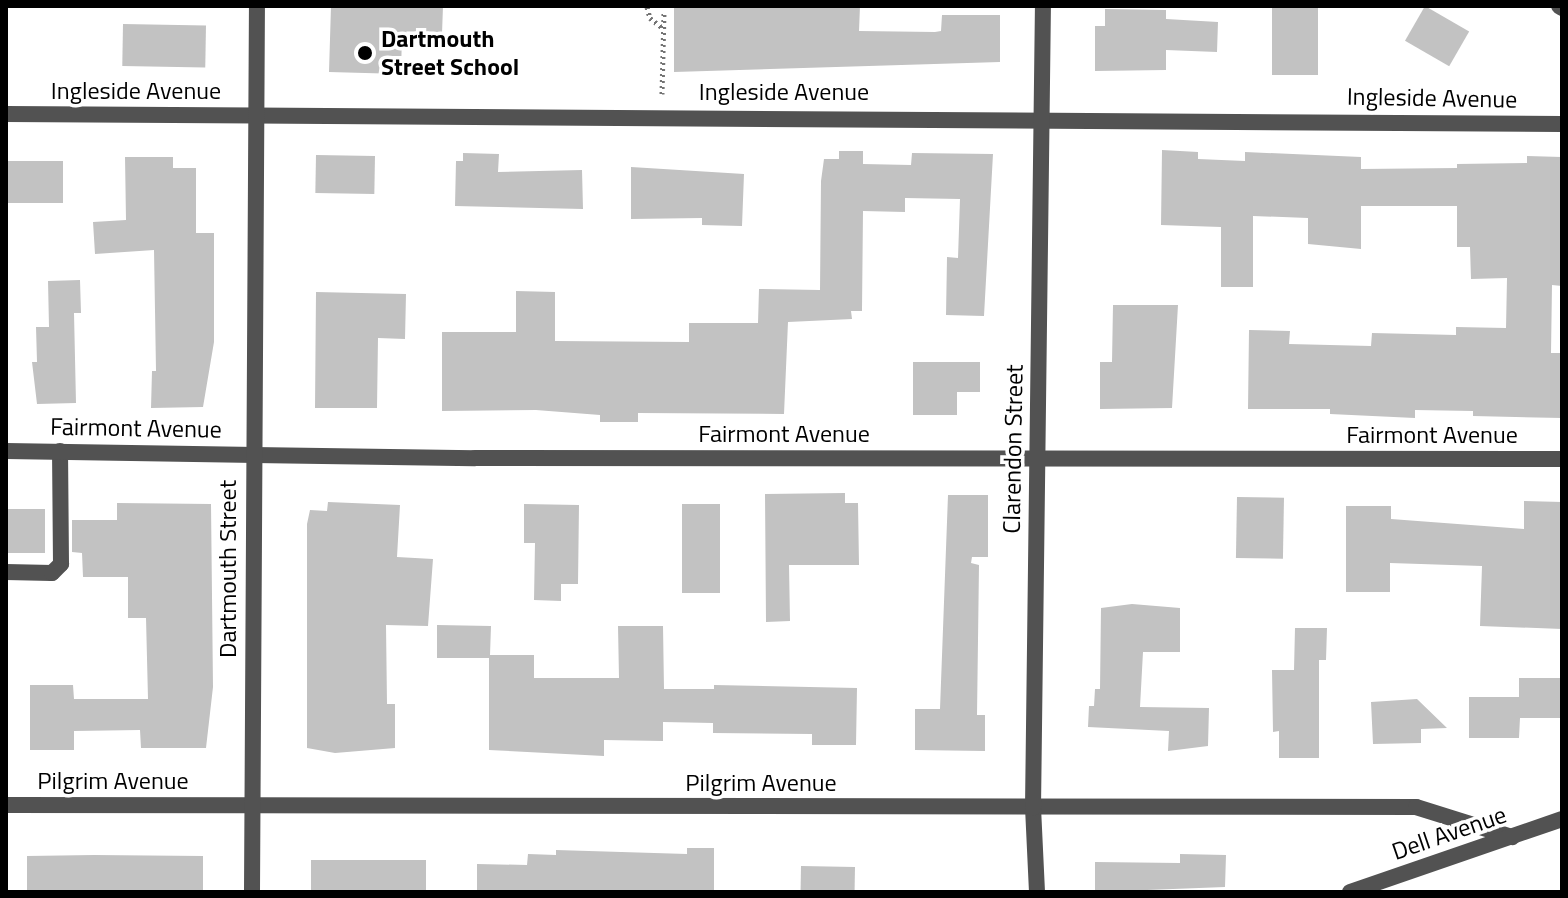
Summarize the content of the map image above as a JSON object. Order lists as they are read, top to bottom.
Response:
{
  "streets": {
    "street": [
      "Ingleside Avenue",
      "Fairmont Avenue",
      "Clarendon Street",
      "Dartmouth Street",
      "Pilgrim Avenue",
      "Dell Avenue"
    ]
  },
  "crossings": [
    ["Ingleside Avenue", "Clarendon Street"],
    ["Ingleside Avenue", "Dartmouth Street"],
    ["Fairmont Avenue", "Clarendon Street"],
    ["Fairmont Avenue", "Dartmouth Street"],
    ["Clarendon Street", "Pilgrim Avenue"],
    ["Dartmouth Street", "Pilgrim Avenue"],
    ["Pilgrim Avenue", "Dell Avenue"]
  ],
  "places": ["Dartmouth Street School"]
}
